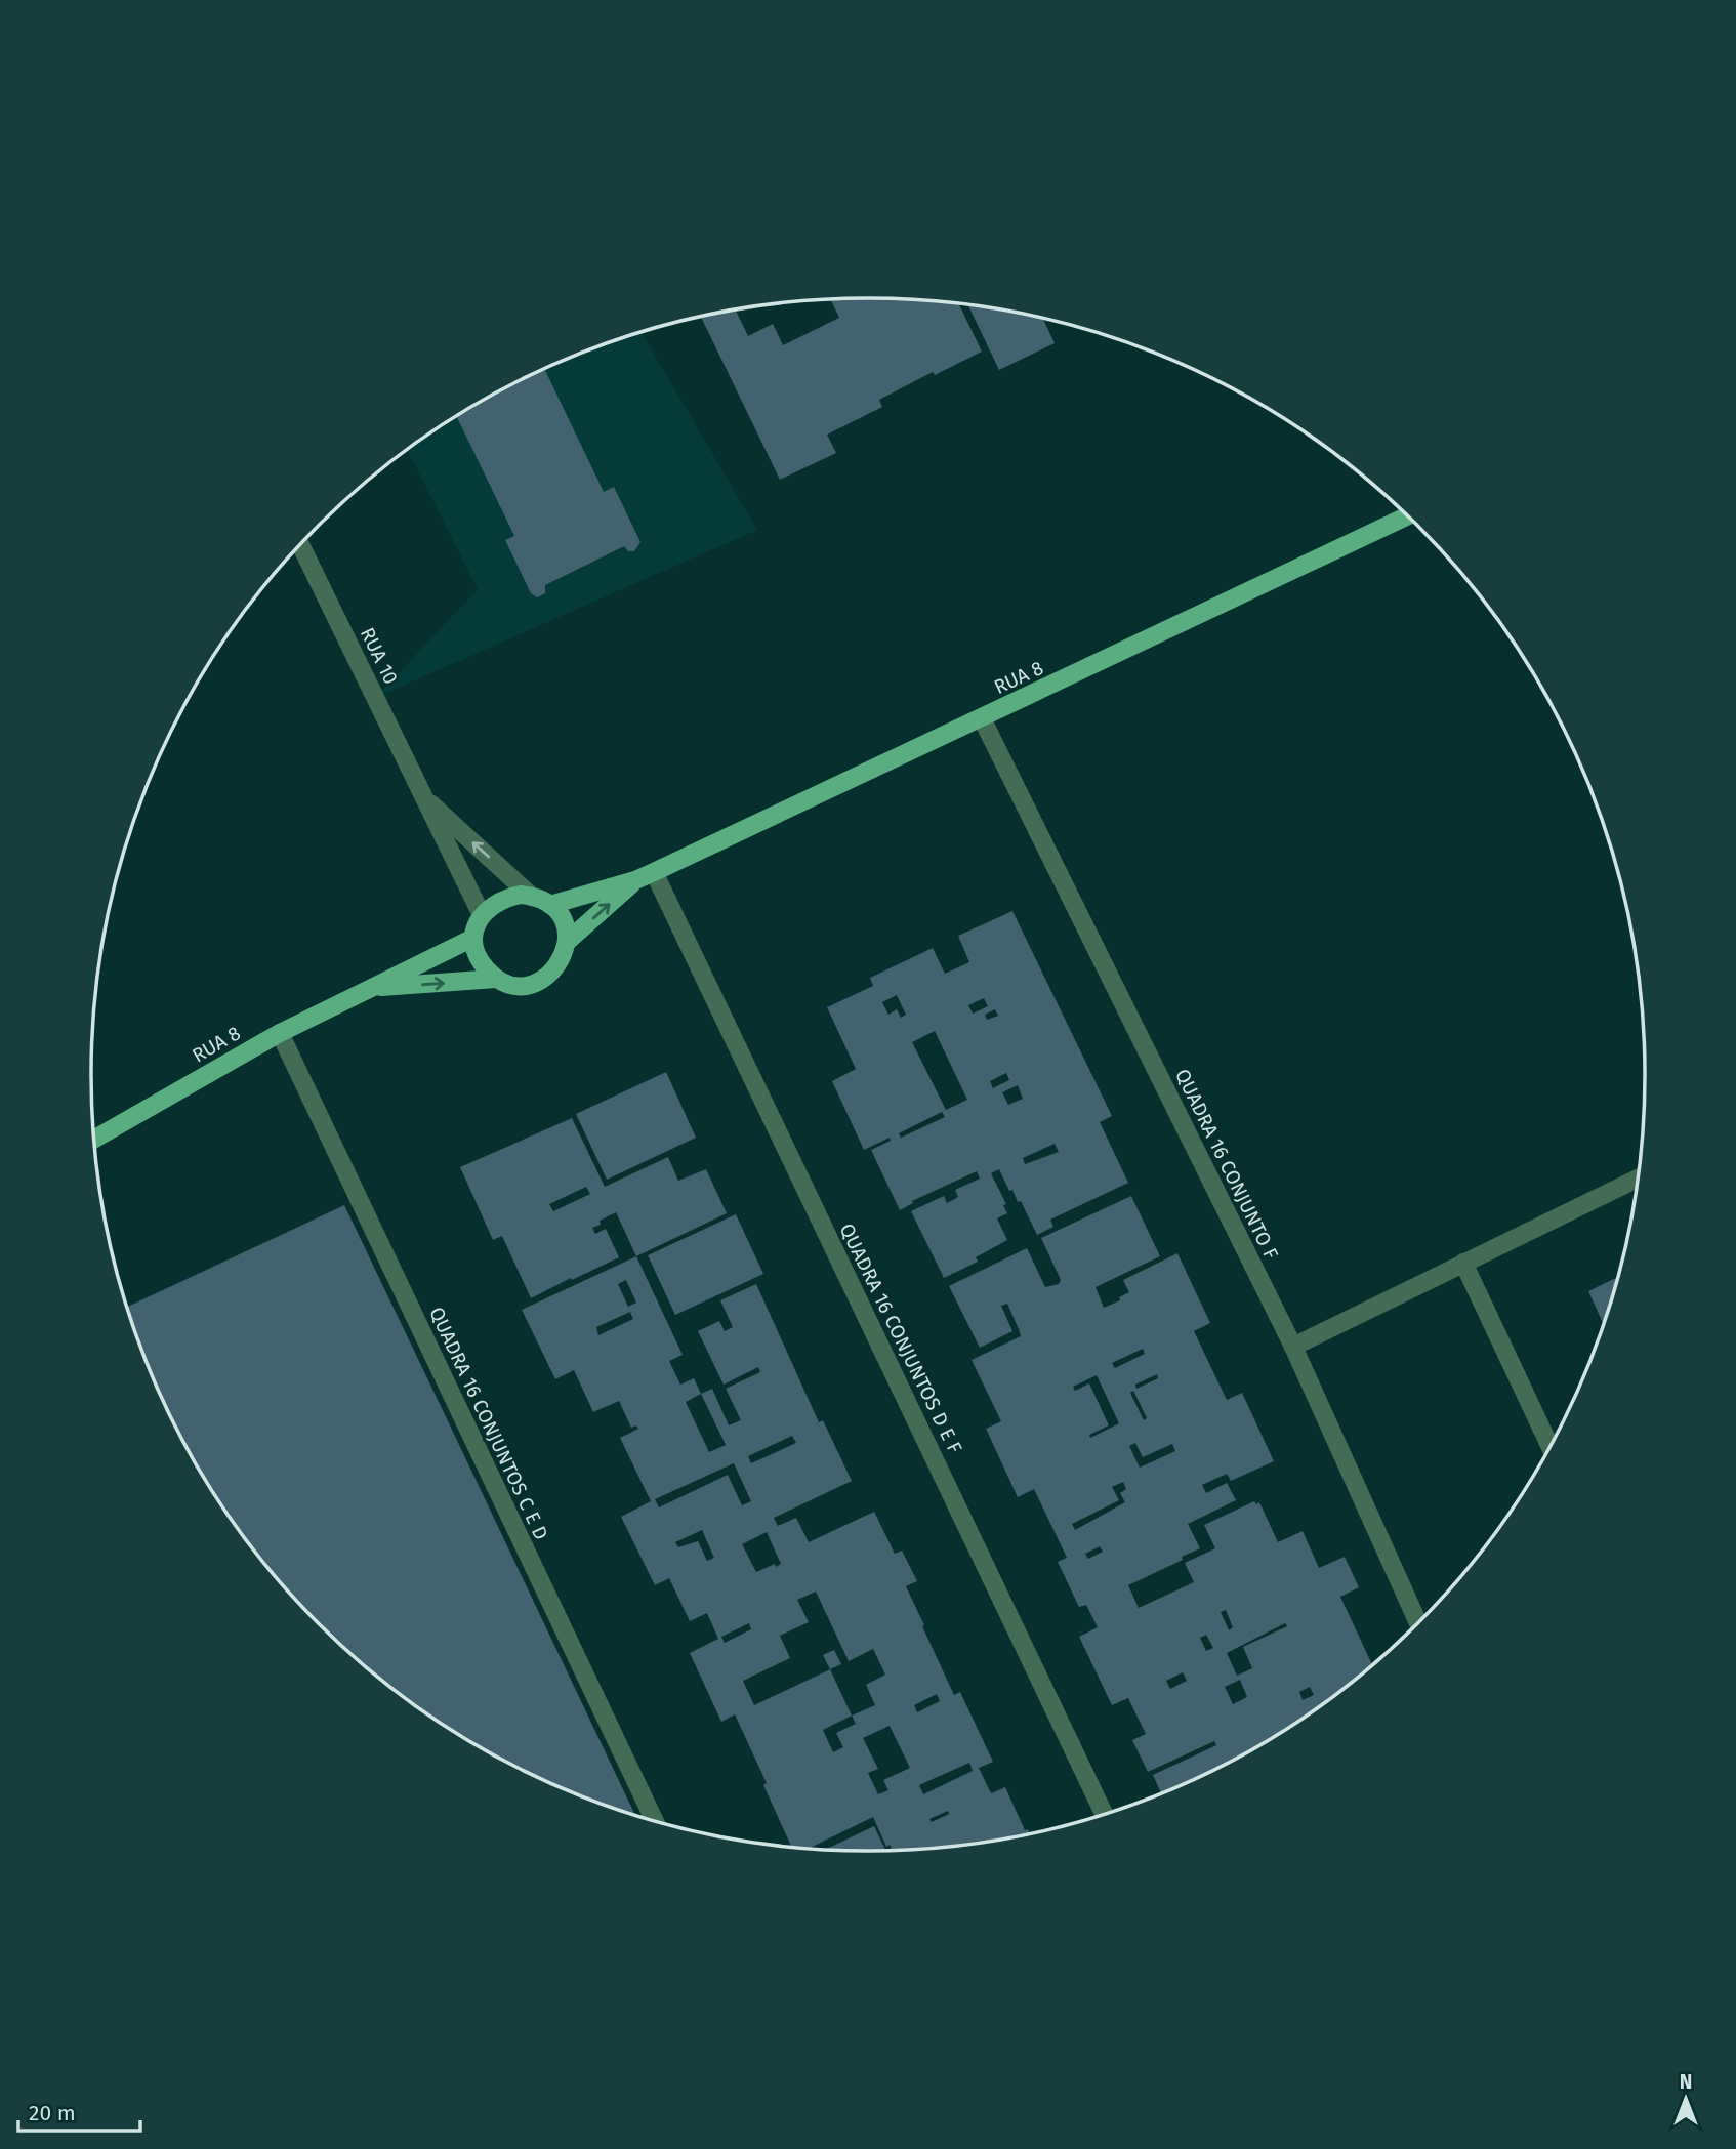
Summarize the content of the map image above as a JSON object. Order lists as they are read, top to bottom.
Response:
{
  "streets": {
    "main road": ["RUA 8"],
    "street": [
      "RUA 10",
      "QUADRA 16 CONJUNTO F",
      "QUADRA 16 CONJUNTOS D E F",
      "QUADRA 16 CONJUNTOS C E D"
    ]
  },
  "crossings": [
    ["RUA 10", "RUA 8"],
    ["RUA 8", "QUADRA 16 CONJUNTO F"],
    ["RUA 8", "QUADRA 16 CONJUNTOS D E F"],
    ["RUA 8", "QUADRA 16 CONJUNTOS C E D"]
  ],
  "scale_bar": "20 m",
  "north": "top"
}
